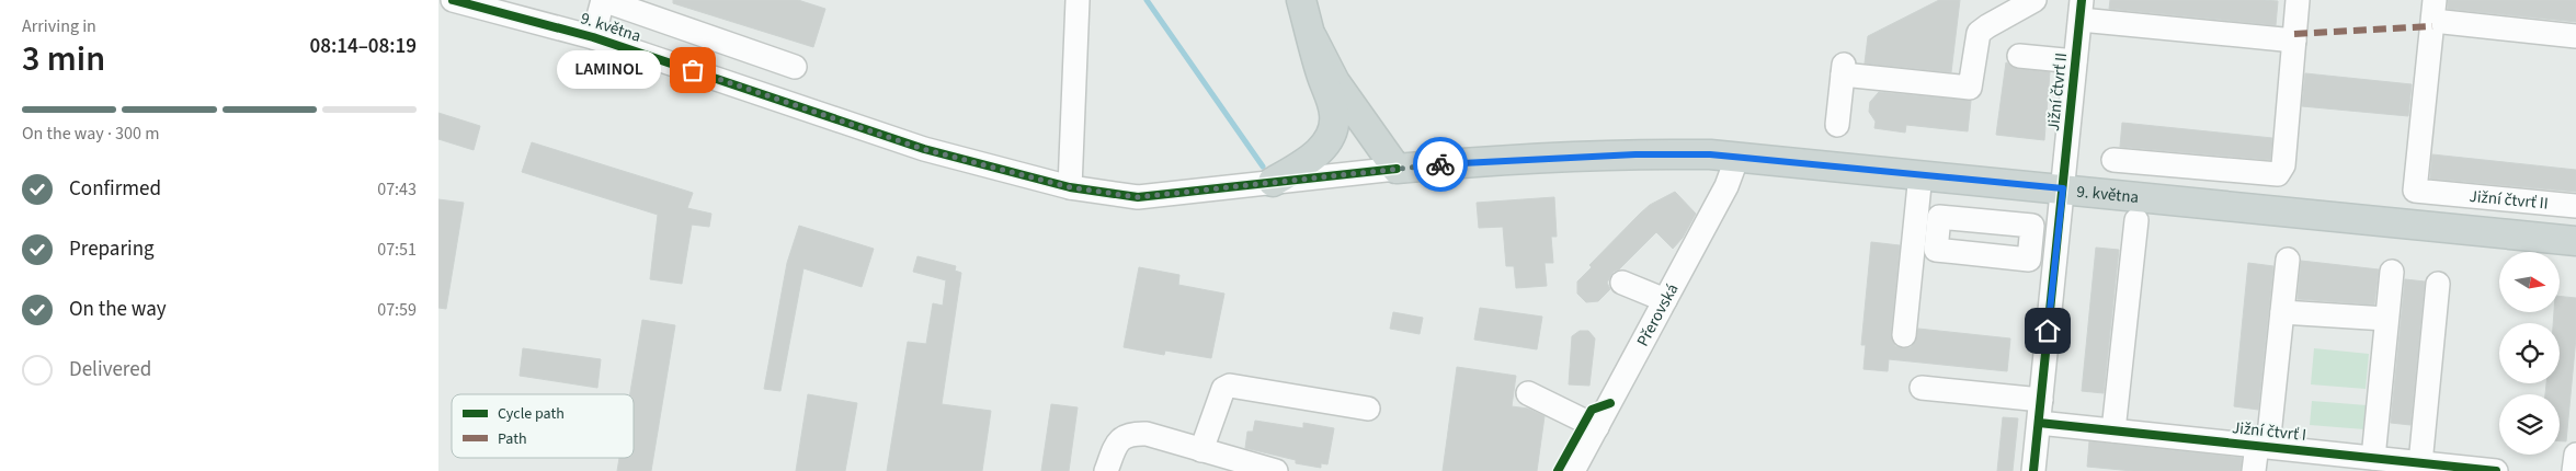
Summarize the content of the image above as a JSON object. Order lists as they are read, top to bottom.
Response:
{
  "streets": {
    "main road": ["9. května"],
    "street": ["Jižní čtvrť II", "Přerovská", "Jižní čtvrť I"]
  },
  "crossings": [
    ["9. května", "Jižní čtvrť II"],
    ["9. května", "Přerovská"]
  ],
  "places": ["LAMINOL"],
  "legend": ["Cycle path", "Path"],
  "north": "right",
  "page": {
    "heading": ["3 min", "Arriving in", "08:14–08:19"],
    "bubble": "LAMINOL",
    "bar": "On the way · 300 m",
    "list": [
      ["Confirmed", "07:43"],
      ["Preparing", "07:51"],
      ["On the way", "07:59"],
      "Delivered"
    ]
  }
}
